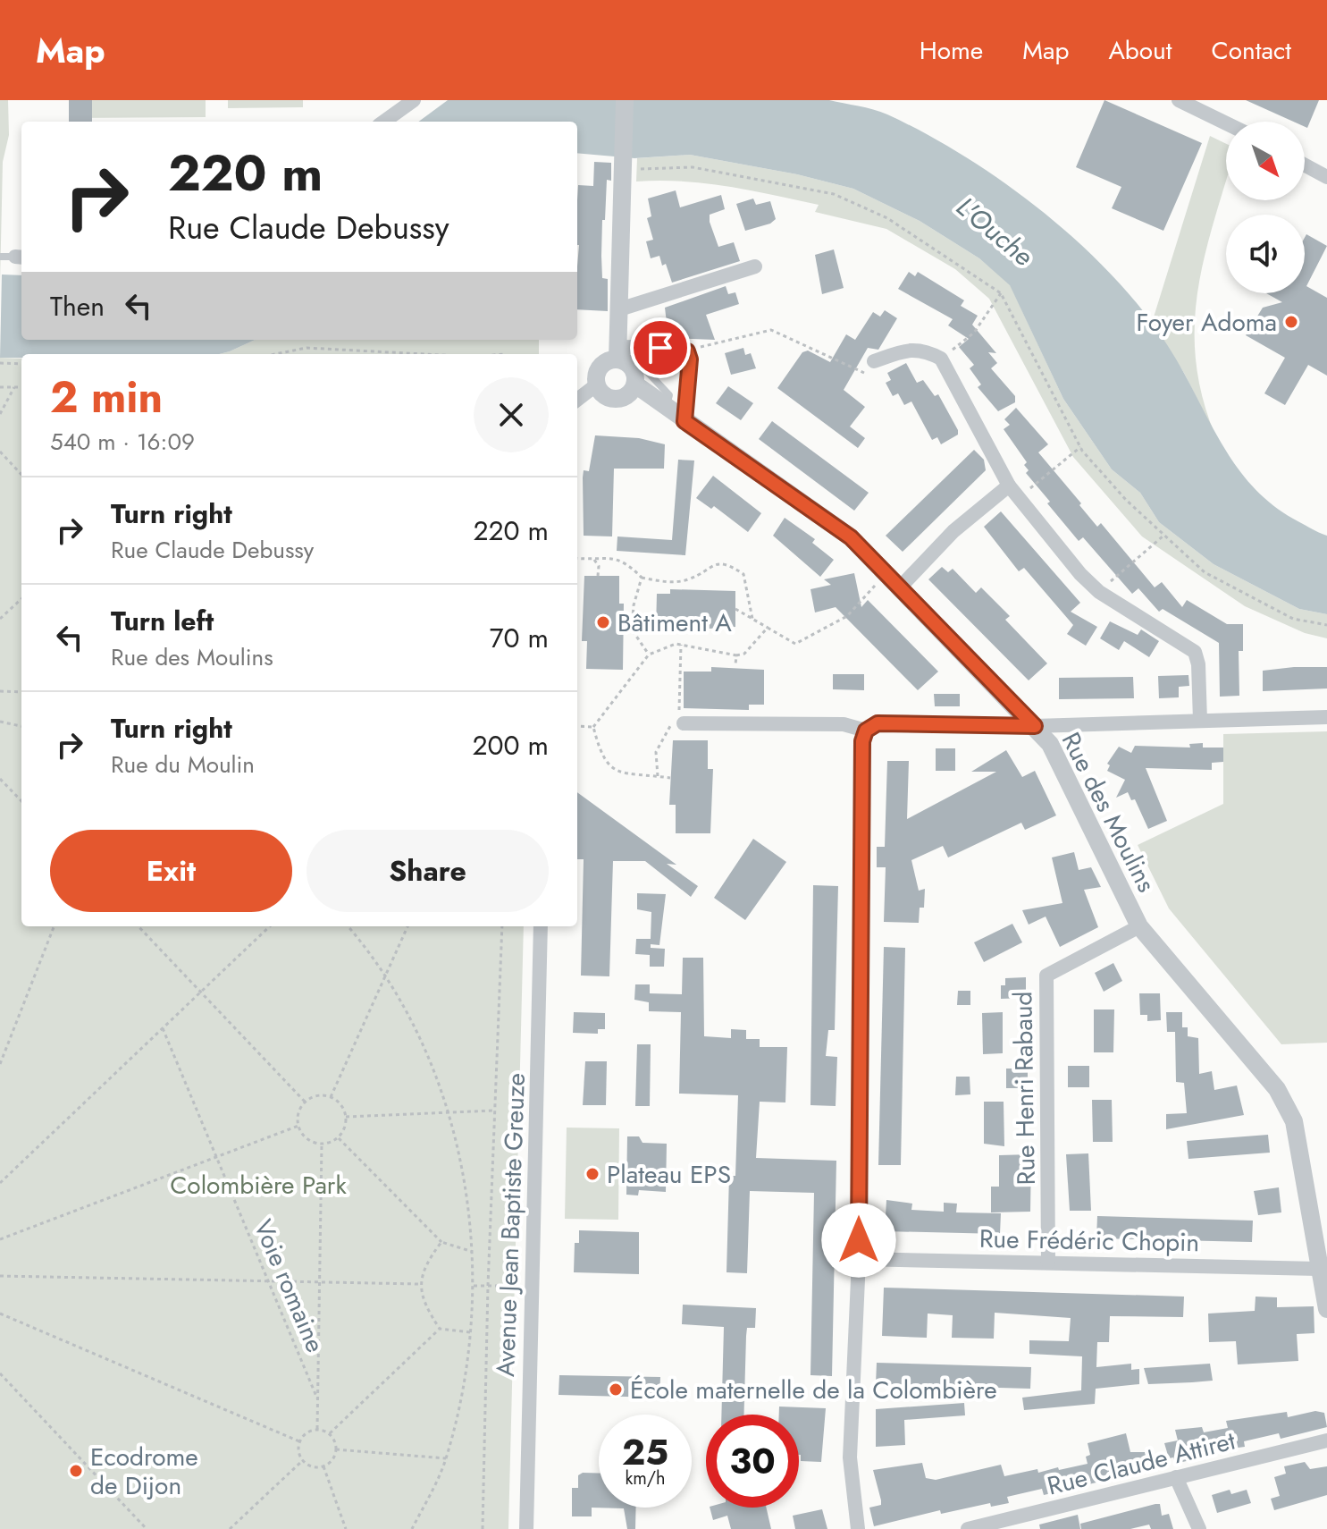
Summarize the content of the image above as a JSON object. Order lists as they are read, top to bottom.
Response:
{
  "streets": {
    "street": [
      "Rue des Moulins",
      "Rue Henri Rabaud",
      "Avenue Jean Baptiste Greuze",
      "Rue Frédéric Chopin",
      "Rue Claude Attiret"
    ],
    "path": ["Voie romaine"]
  },
  "crossings": [
    ["Rue des Moulins", "Rue Henri Rabaud"],
    ["Rue des Moulins", "Rue Frédéric Chopin"],
    ["Rue Henri Rabaud", "Rue Frédéric Chopin"]
  ],
  "water": ["L'Ouche"],
  "parks": ["Colombière Park"],
  "places": [
    "Foyer Adoma",
    "Bâtiment A",
    "Plateau EPS",
    "École maternelle de la Colombière",
    "Ecodrome de Dijon"
  ],
  "north": "bottom right",
  "page": {
    "header": "Map",
    "nav": [
      "Home",
      "Map",
      "About",
      "Contact"
    ],
    "turn": ["220 m", "Rue Claude Debussy"],
    "then": "Then",
    "heading": ["2 min", "540 m · 16:09"],
    "list": [
      {
        "name": "Turn right",
        "note": "Rue Claude Debussy",
        "value": "220 m"
      },
      {
        "name": "Turn left",
        "note": "Rue des Moulins",
        "value": "70 m"
      },
      {
        "name": "Turn right",
        "note": "Rue du Moulin",
        "value": "200 m"
      }
    ],
    "buttons": ["Exit", "Share"],
    "speed": "25 km/h",
    "limit": "30"
  }
}
